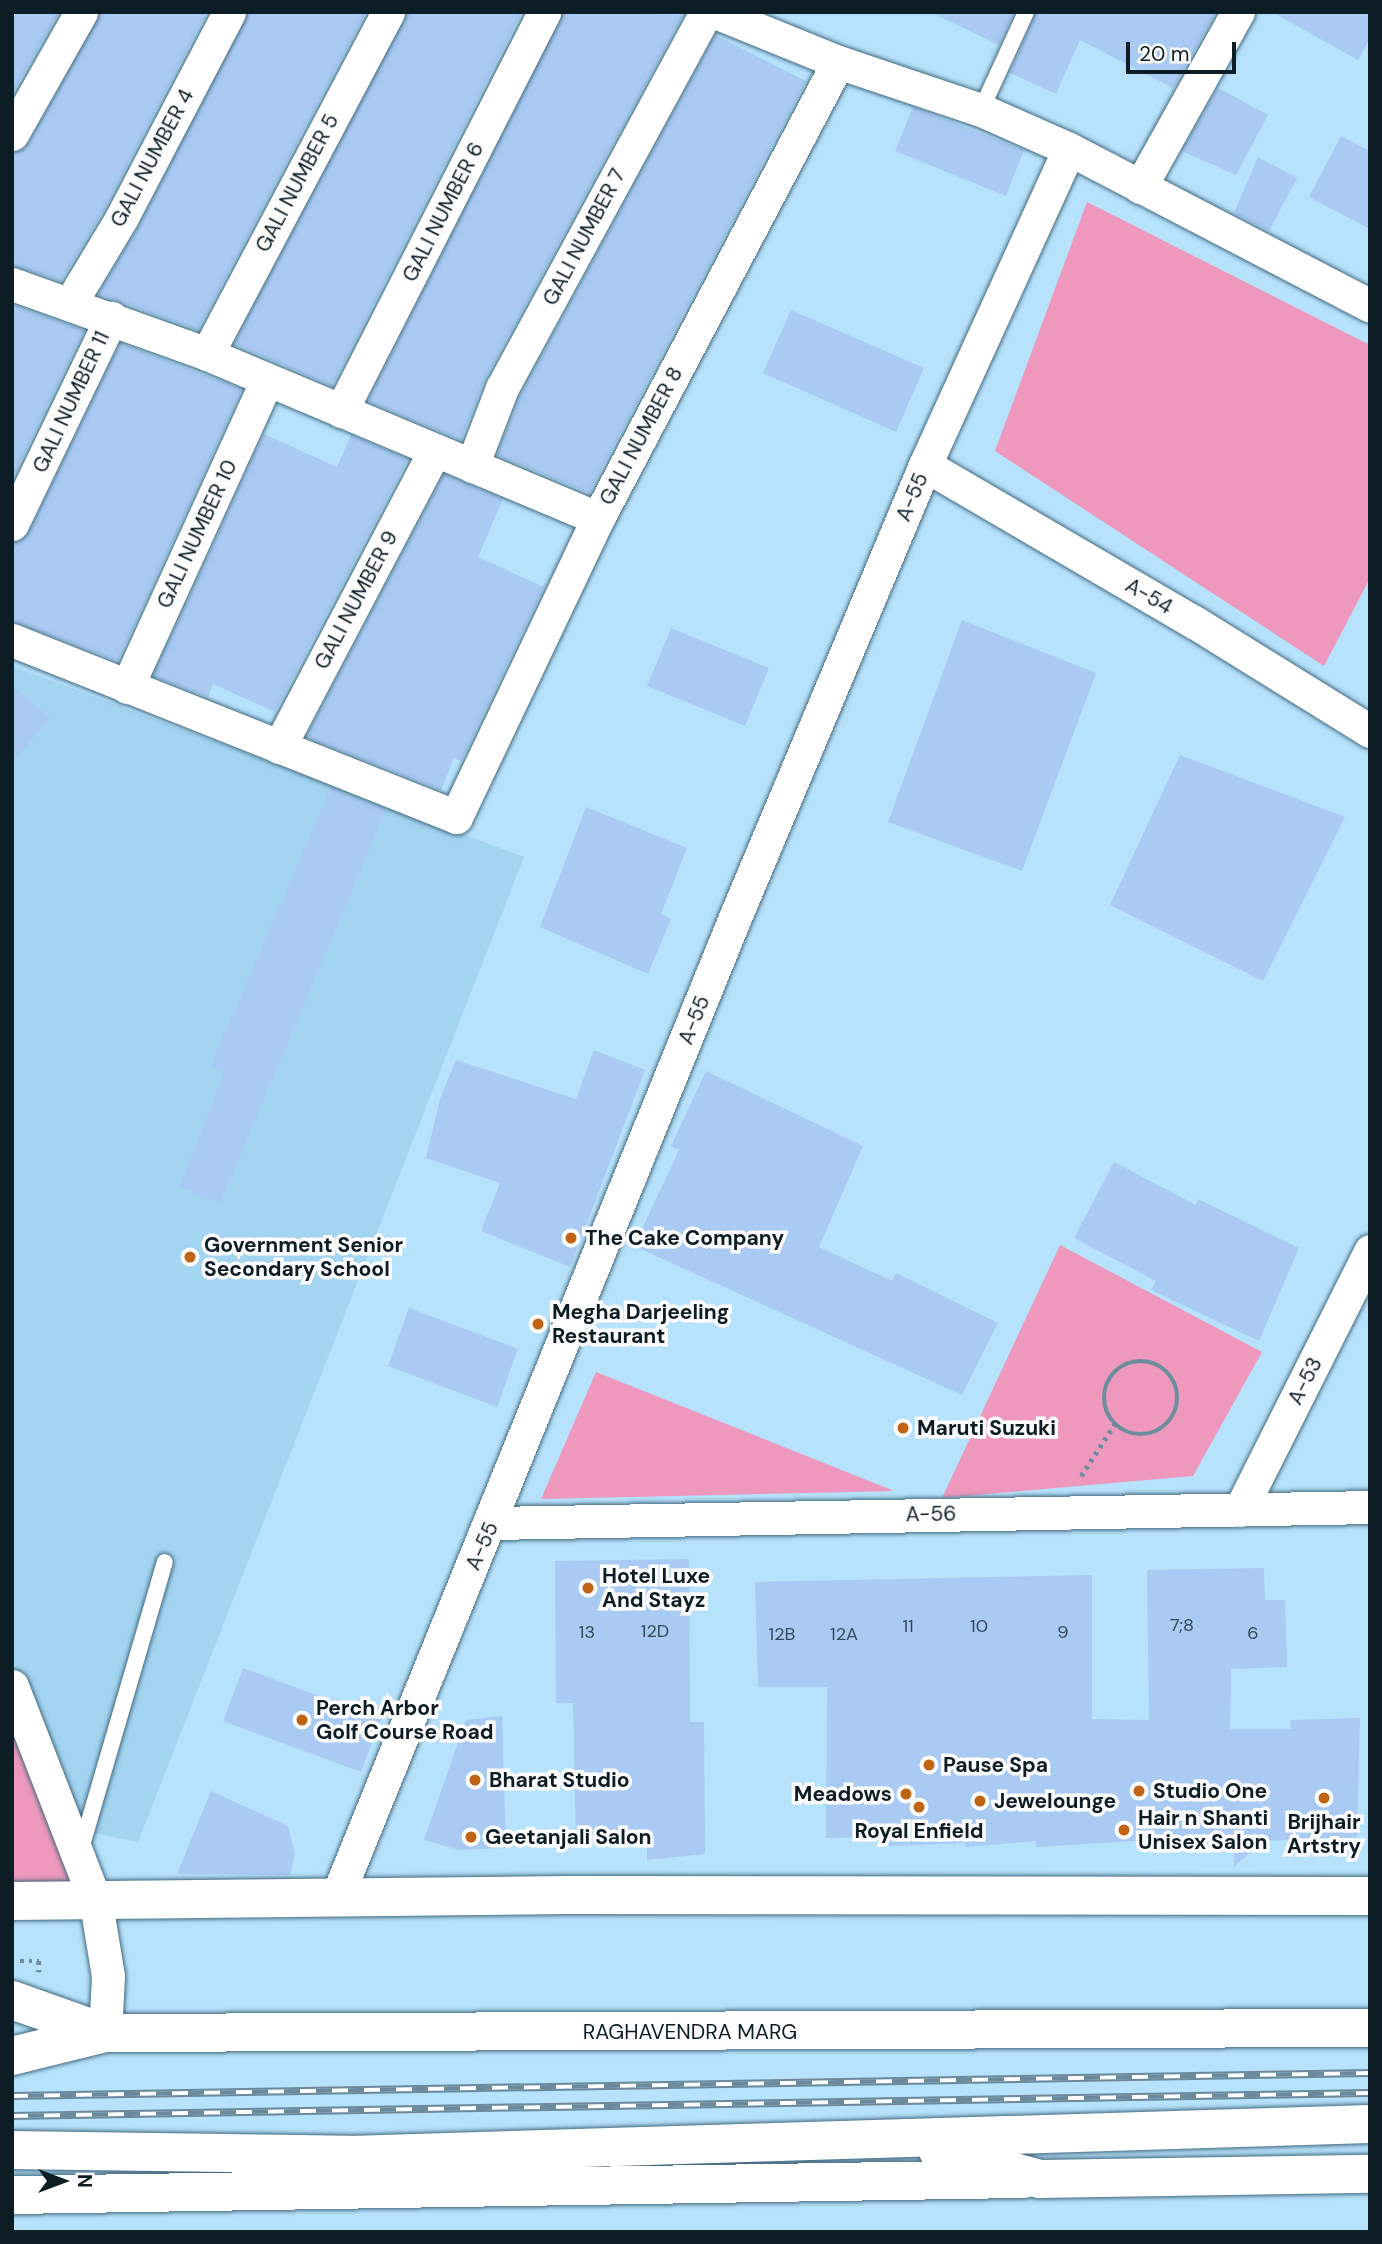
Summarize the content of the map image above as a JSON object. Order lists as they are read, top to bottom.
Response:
{
  "streets": {
    "main road": ["RAGHAVENDRA MARG"],
    "street": [
      "GALI NUMBER 4",
      "GALI NUMBER 5",
      "GALI NUMBER 6",
      "GALI NUMBER 7",
      "GALI NUMBER 11",
      "GALI NUMBER 8",
      "A-55",
      "GALI NUMBER 10",
      "A-54",
      "GALI NUMBER 9",
      "A-53",
      "A-56"
    ]
  },
  "crossings": [
    ["GALI NUMBER 8", "GALI NUMBER 9"],
    ["A-55", "A-54"],
    ["A-55", "A-56"],
    ["A-53", "A-56"]
  ],
  "places": [
    "The Cake Company",
    "Government Senior Secondary School",
    "Megha Darjeeling Restaurant",
    "Maruti Suzuki",
    "Hotel Luxe And Stayz",
    "Perch Arbor Golf Course Road",
    "Pause Spa",
    "Bharat Studio",
    "Studio One",
    "Meadows",
    "Brijhair Artstry",
    "Jewelounge",
    "Royal Enfield",
    "Hair n Shanti Unisex Salon",
    "Geetanjali Salon"
  ],
  "house_numbers": [
    "7;8",
    "11",
    "10",
    "12D",
    "13",
    "9",
    "6",
    "12B",
    "12A"
  ],
  "scale_bar": "20 m",
  "north": "right"
}
